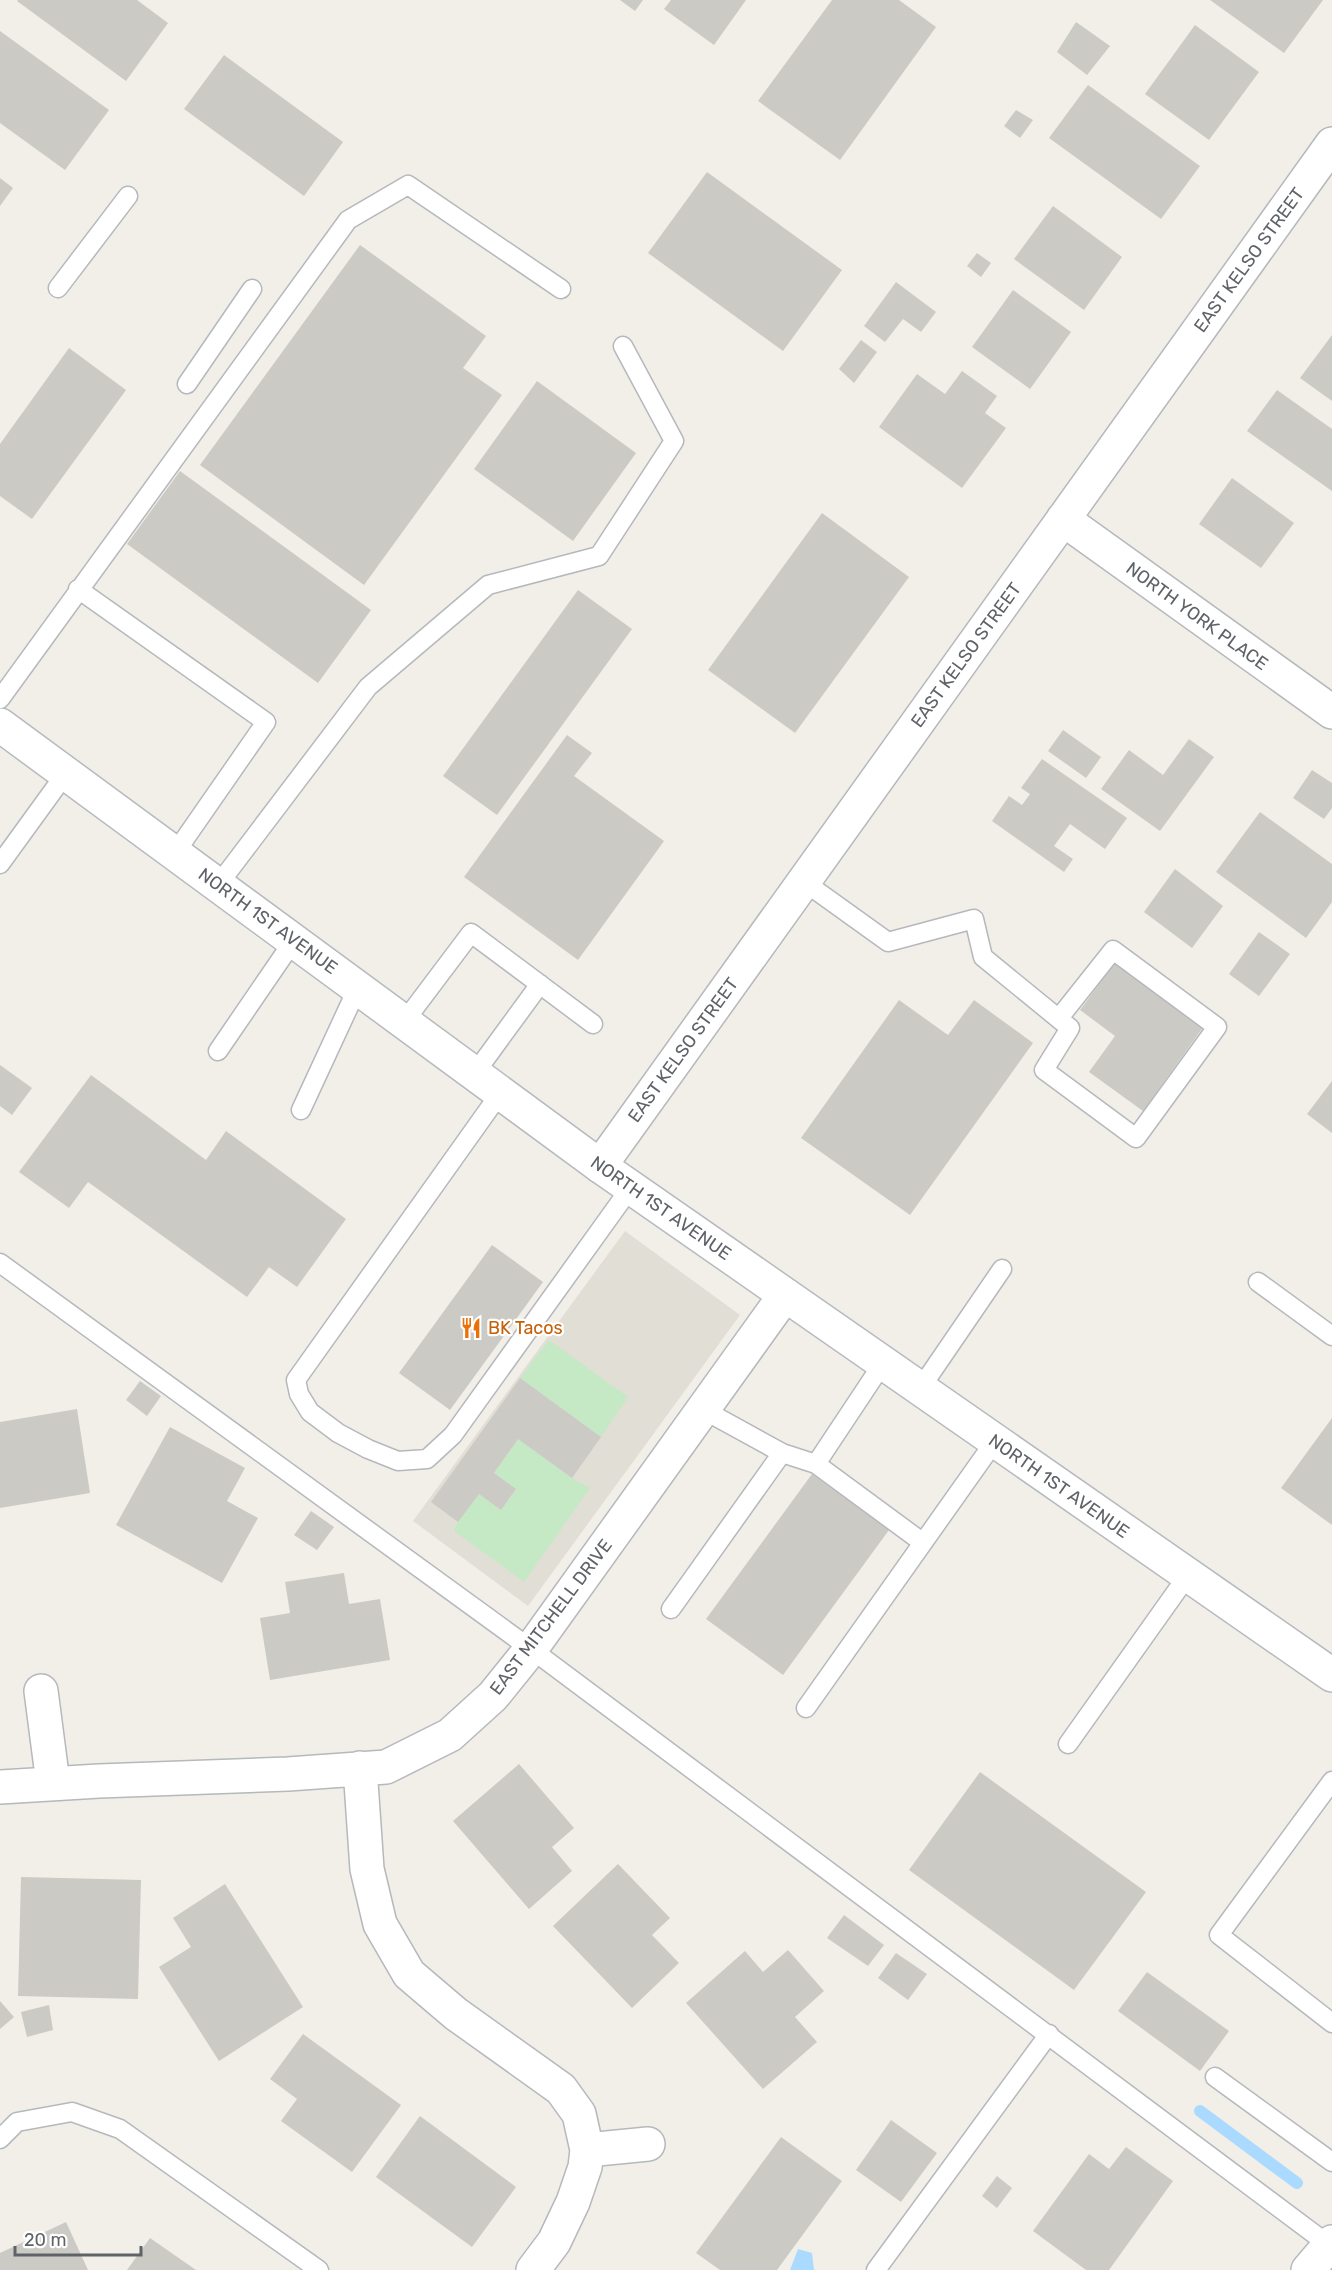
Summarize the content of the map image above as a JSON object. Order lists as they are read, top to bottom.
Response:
{
  "streets": {
    "street": [
      "EAST KELSO STREET",
      "NORTH YORK PLACE",
      "NORTH 1ST AVENUE",
      "EAST MITCHELL DRIVE"
    ]
  },
  "crossings": [
    ["EAST KELSO STREET", "NORTH YORK PLACE"],
    ["EAST KELSO STREET", "NORTH 1ST AVENUE"],
    ["NORTH 1ST AVENUE", "EAST MITCHELL DRIVE"]
  ],
  "places": {
    "restaurant": ["BK Tacos"]
  },
  "scale_bar": "20 m"
}
